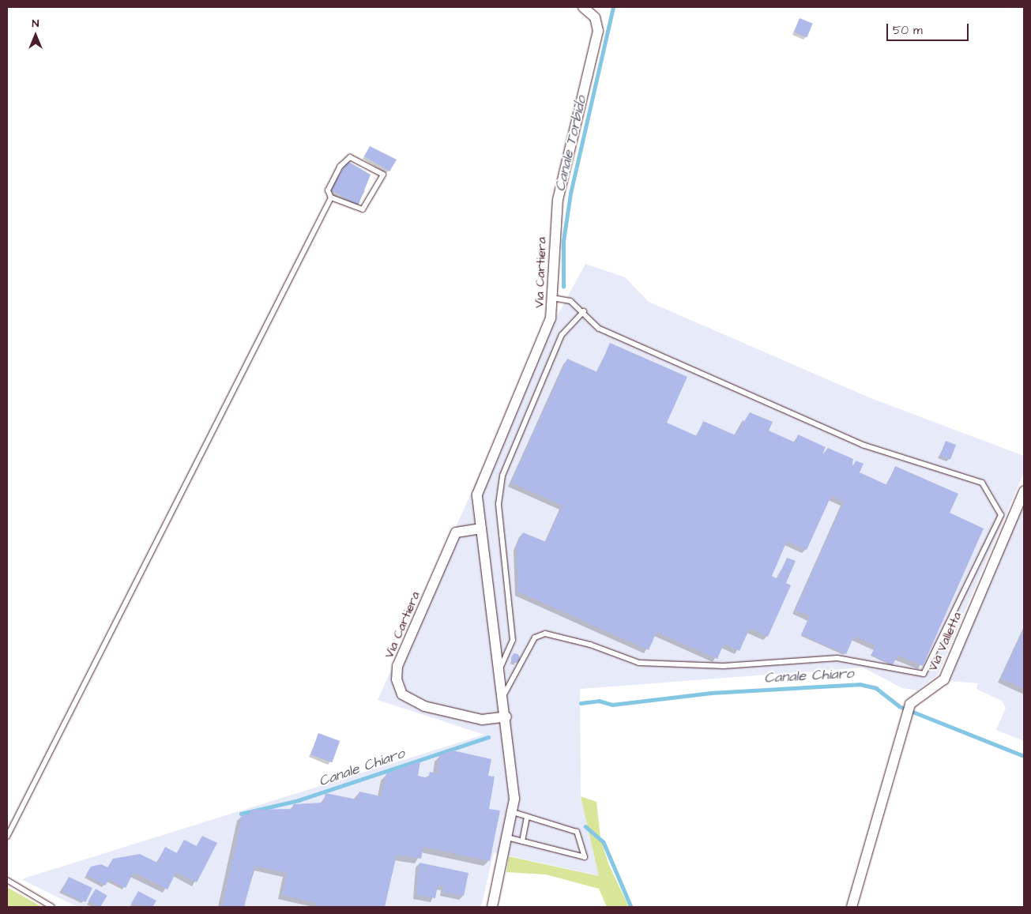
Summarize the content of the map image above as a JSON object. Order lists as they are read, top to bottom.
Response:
{
  "streets": {
    "street": ["Via Cartiera", "Via Valletta"]
  },
  "water": ["Canale Torbido", "Canale Chiaro"],
  "scale_bar": "50 m",
  "north": "top"
}
